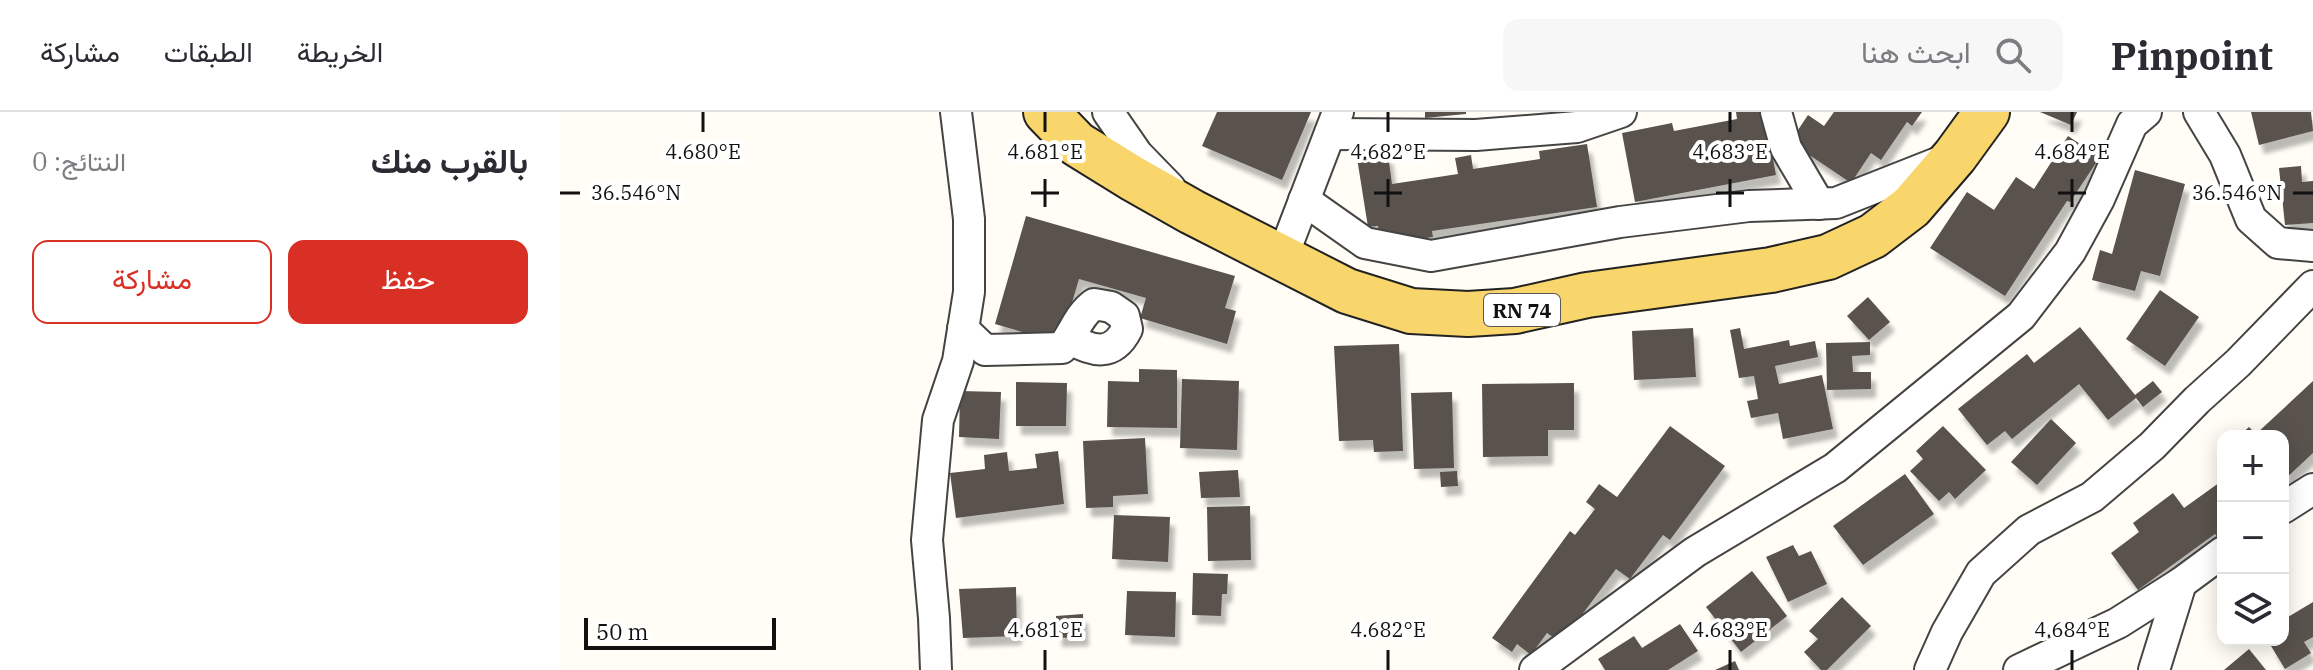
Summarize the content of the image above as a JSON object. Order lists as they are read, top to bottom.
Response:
{
  "streets": {
    "main road": ["RN 74"]
  },
  "scale_bar": "50 m",
  "page": {
    "header": "Pinpoint",
    "search": "ابحث هنا",
    "nav": ["الخريطة", "الطبقات", "مشاركة"],
    "heading": ["بالقرب منك", "النتائج: 0"],
    "buttons": ["حفظ", "مشاركة"],
    "map_buttons": ["+", "−"],
    "scale": "50 m"
  },
  "coordinates": [
    "4.680°E",
    "4.681°E",
    "4.682°E",
    "4.683°E",
    "4.684°E",
    "36.546°N"
  ]
}
